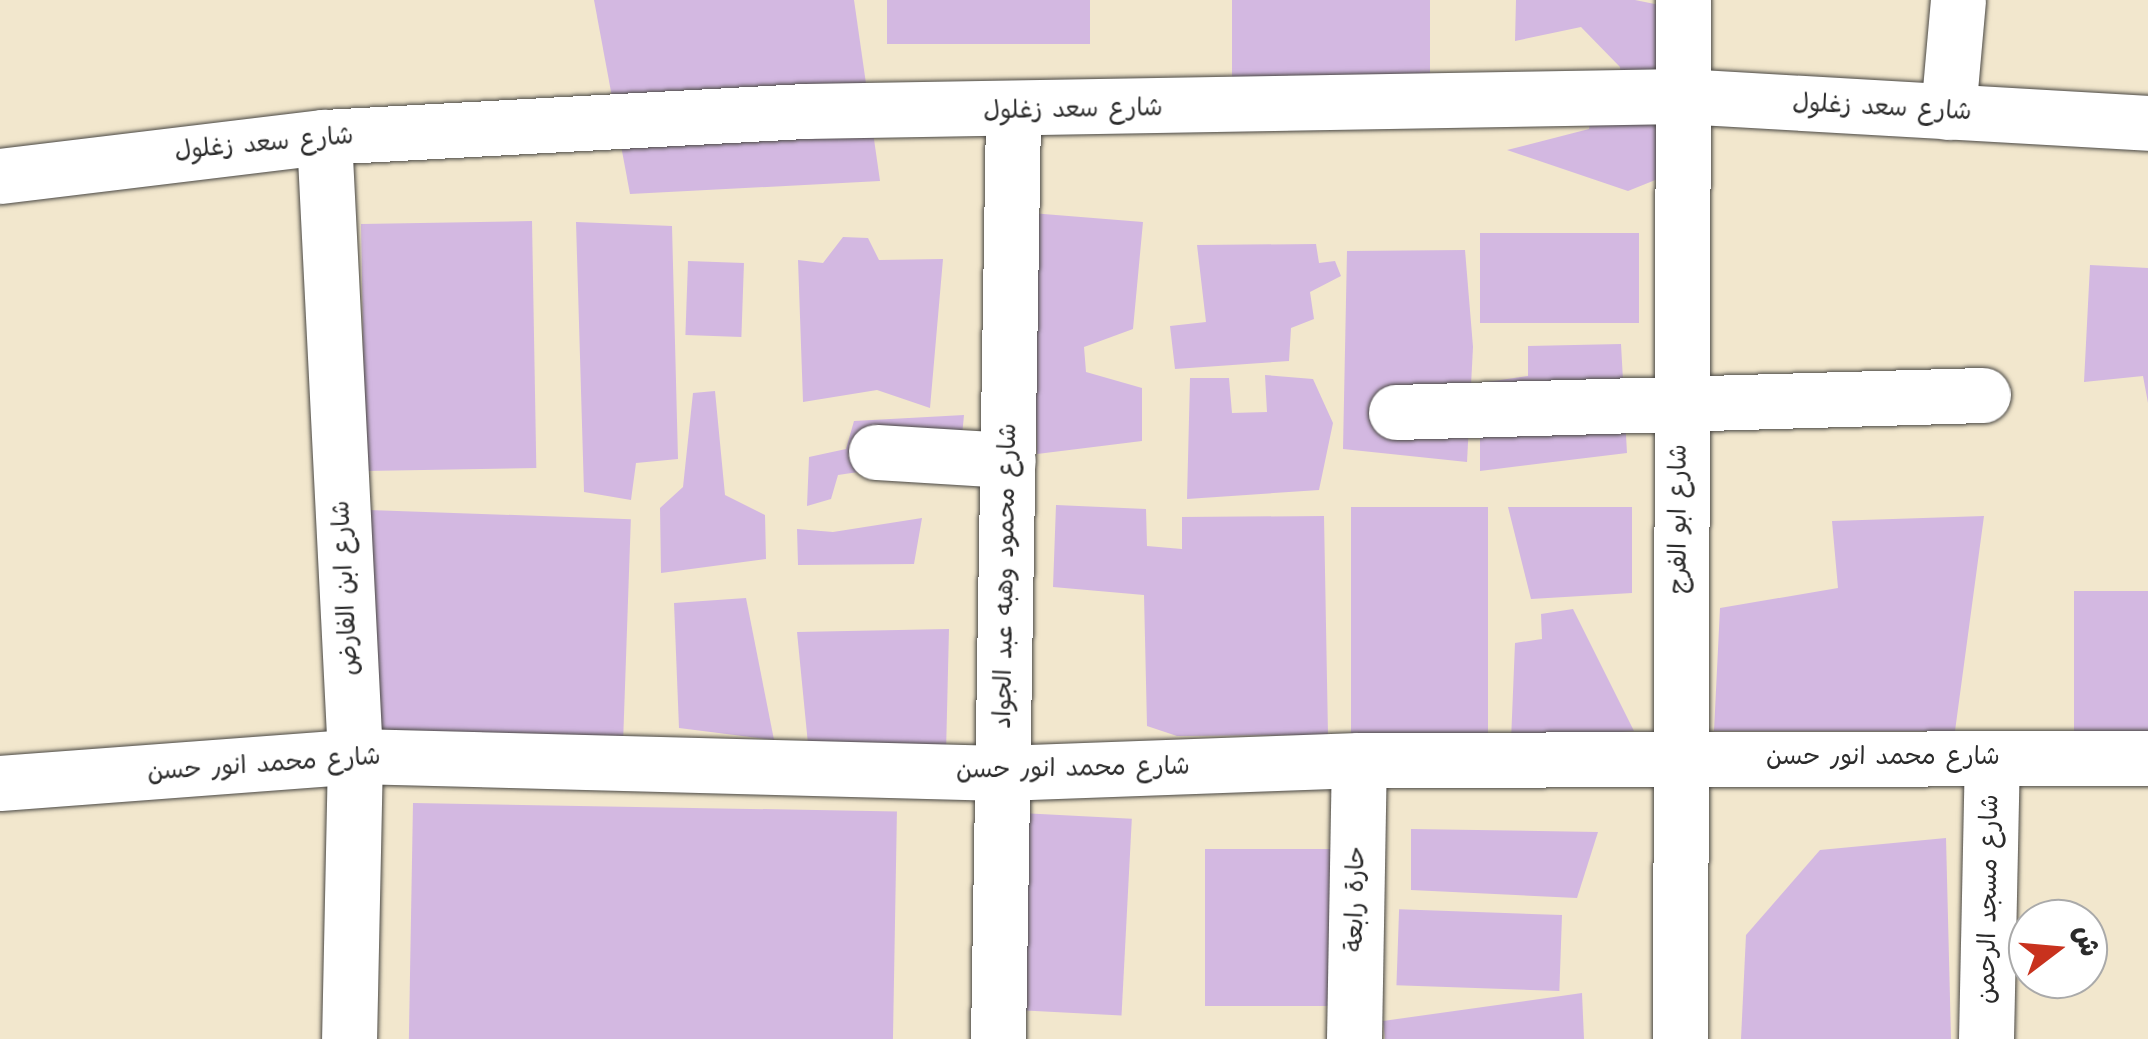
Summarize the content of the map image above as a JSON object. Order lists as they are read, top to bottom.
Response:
{
  "streets": {
    "street": [
      "شارع سعد زغلول",
      "شارع ابو الفرج",
      "شارع محمود وهبه عبد الجواد",
      "شارع ابن الفارض",
      "شارع محمد انور حسن",
      "حارة رابعة",
      "شارع مسجد الرحمن"
    ]
  },
  "crossings": [
    ["شارع سعد زغلول", "شارع ابو الفرج"],
    ["شارع سعد زغلول", "شارع محمود وهبه عبد الجواد"],
    ["شارع سعد زغلول", "شارع ابن الفارض"],
    ["شارع ابو الفرج", "شارع محمد انور حسن"],
    ["شارع محمود وهبه عبد الجواد", "شارع محمد انور حسن"],
    ["شارع ابن الفارض", "شارع محمد انور حسن"],
    ["شارع محمد انور حسن", "حارة رابعة"],
    ["شارع محمد انور حسن", "شارع مسجد الرحمن"]
  ],
  "north": "right"
}
